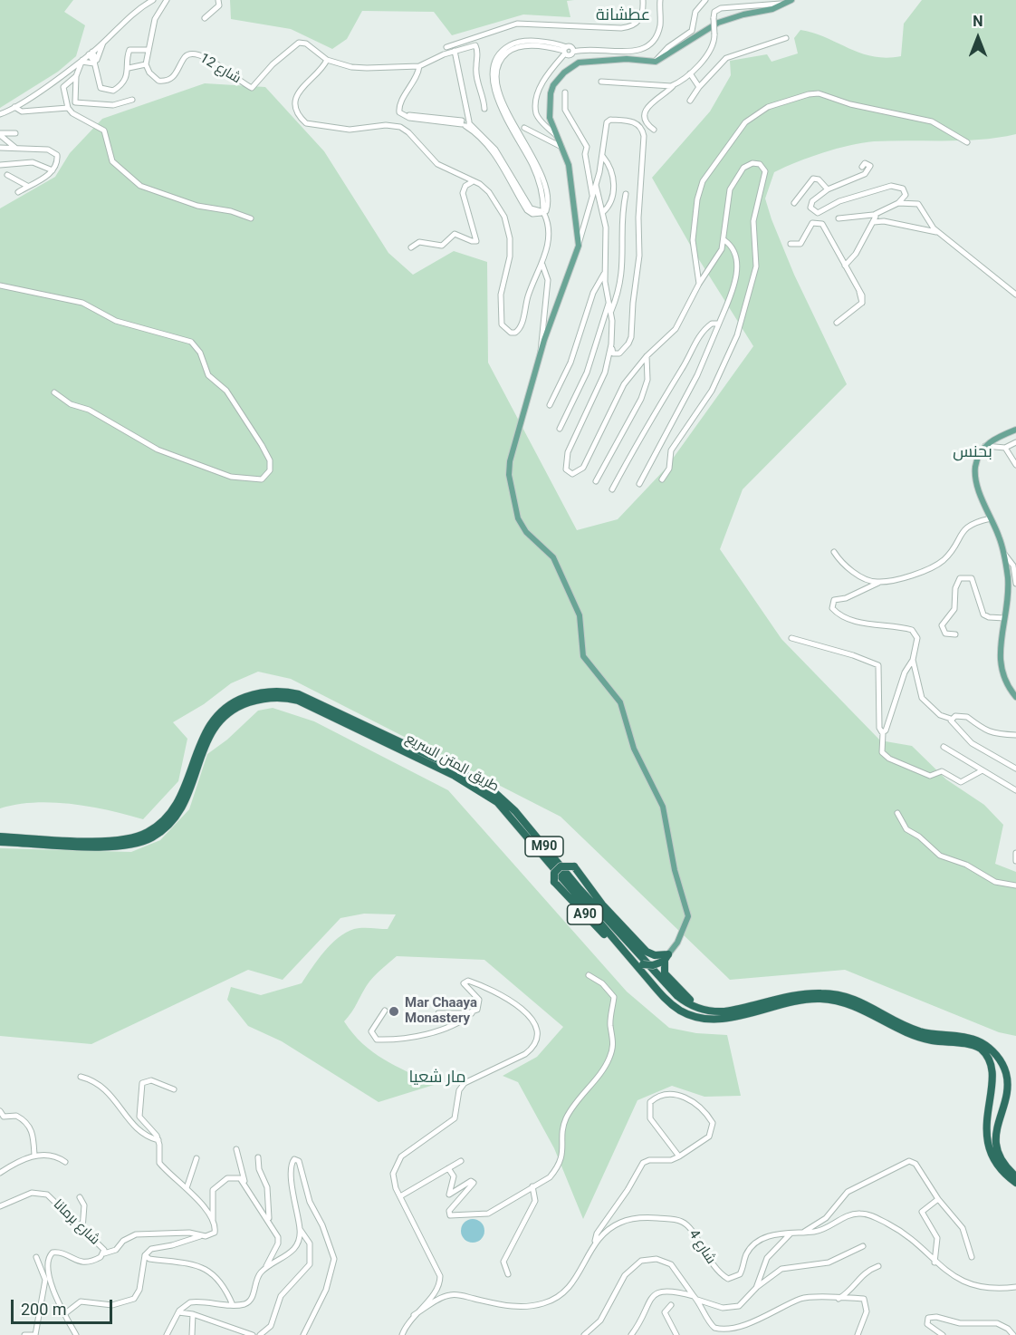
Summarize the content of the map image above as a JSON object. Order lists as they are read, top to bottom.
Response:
{
  "streets": {
    "highway": ["طريق المتن السريع", "M90", "A90"],
    "street": ["شارع 12", "شارع برمانا", "شارع 4"]
  },
  "crossings": [
    ["طريق المتن السريع", "A90"]
  ],
  "districts": ["عطشانة", "بحنس", "مار شعيا"],
  "places": ["Mar Chaaya Monastery"],
  "scale_bar": "200 m",
  "north": "top"
}
